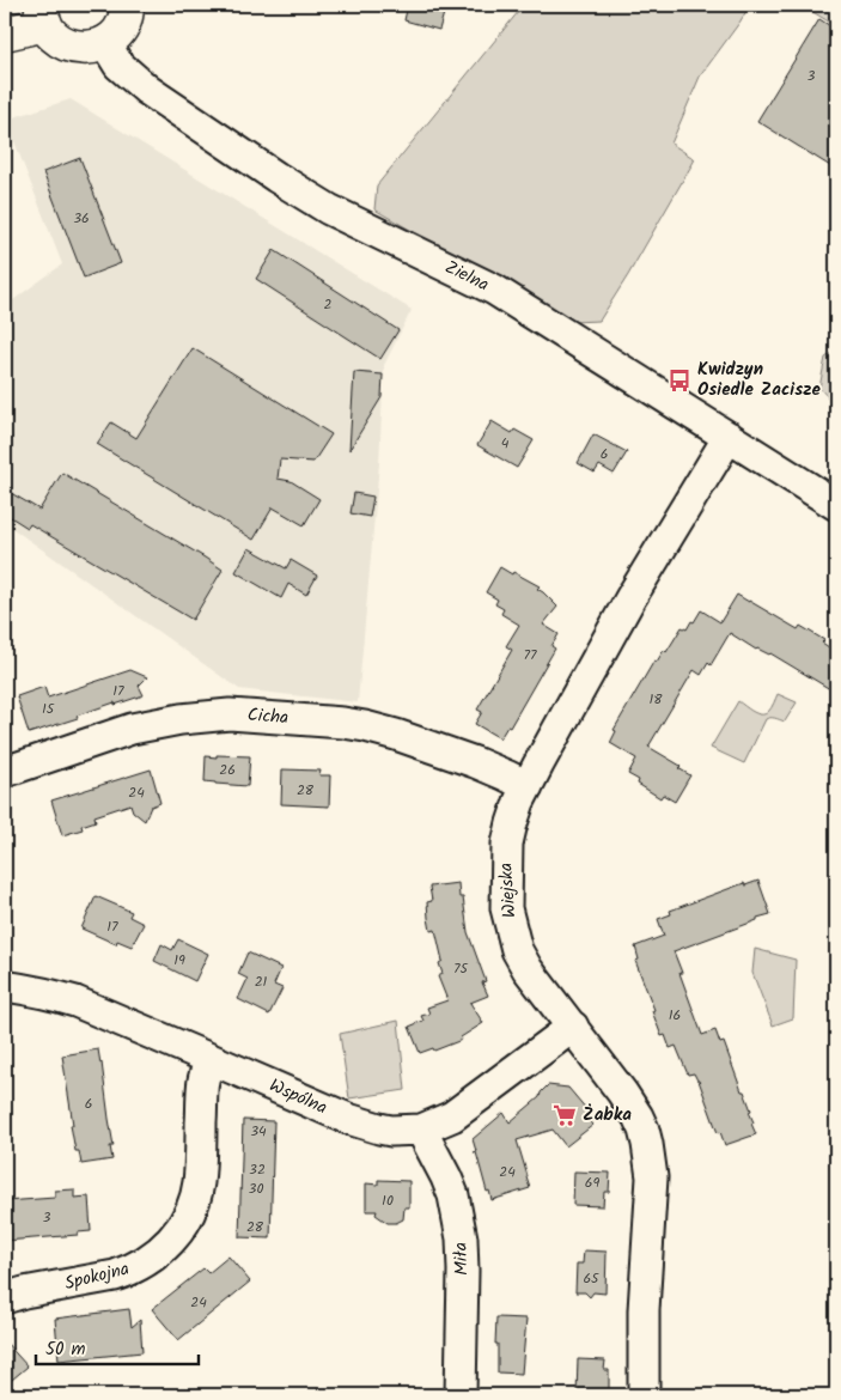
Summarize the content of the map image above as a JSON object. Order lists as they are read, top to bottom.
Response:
{
  "streets": {
    "street": [
      "Zielna",
      "Cicha",
      "Wiejska",
      "Wspólna",
      "Miła",
      "Spokojna"
    ]
  },
  "crossings": [
    ["Zielna", "Wiejska"],
    ["Cicha", "Wiejska"],
    ["Wiejska", "Wspólna"],
    ["Wspólna", "Miła"],
    ["Wspólna", "Spokojna"]
  ],
  "places": {
    "bus stop": ["Kwidzyn Osiedle Zacisze"],
    "supermarket": ["Żabka"]
  },
  "house_numbers": [
    "3",
    "36",
    "2",
    "4",
    "6",
    "77",
    "17",
    "18",
    "15",
    "26",
    "28",
    "24",
    "17",
    "19",
    "75",
    "21",
    "16",
    "6",
    "34",
    "32",
    "24",
    "69",
    "30",
    "10",
    "3",
    "28",
    "65",
    "24"
  ],
  "scale_bar": "50 m"
}
